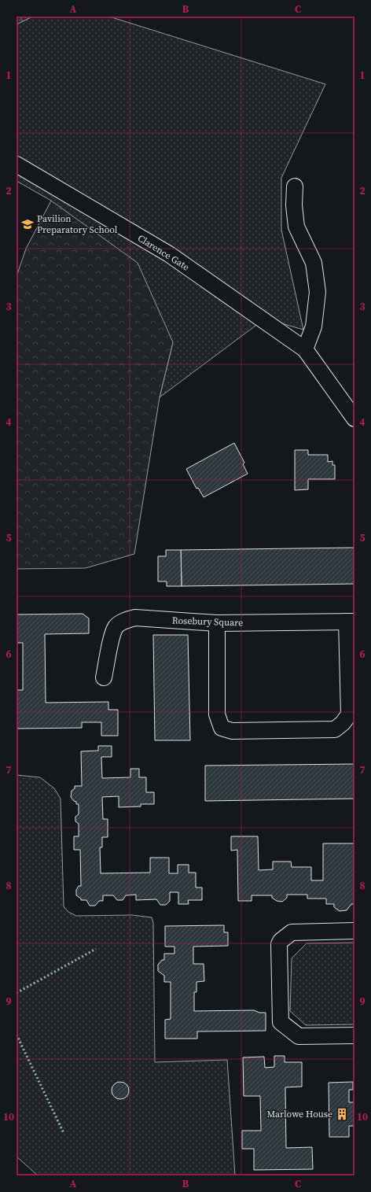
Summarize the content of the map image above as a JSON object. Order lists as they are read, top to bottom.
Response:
{
  "streets": {
    "street": ["Clarence Gate", "Rosebury Square"]
  },
  "places": {
    "school or university": ["Pavilion Preparatory School"],
    "building": ["Marlowe House"]
  },
  "grid": {
    "columns": ["A", "B", "C"],
    "rows": [
      "1",
      "2",
      "3",
      "4",
      "5",
      "6",
      "7",
      "8",
      "9",
      "10"
    ]
  }
}
